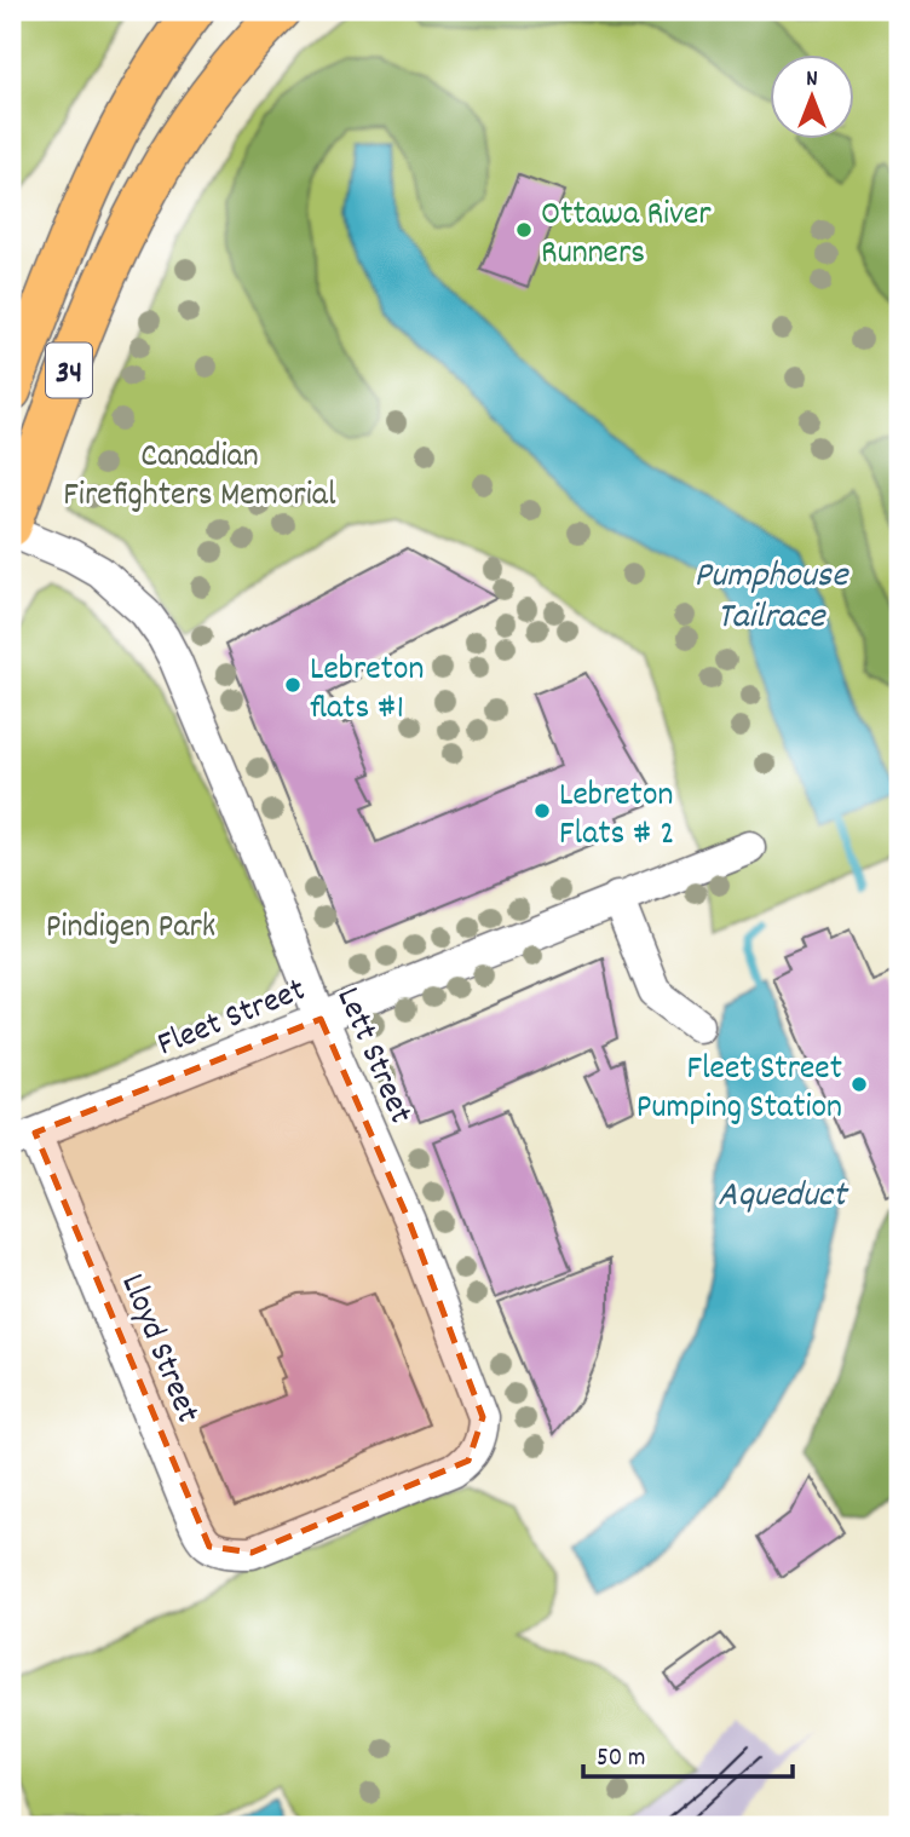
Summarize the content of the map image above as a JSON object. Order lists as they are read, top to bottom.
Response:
{
  "streets": {
    "main road": ["34"],
    "street": ["Fleet Street", "Lett Street", "Lloyd Street"]
  },
  "crossings": [
    ["34", "Lett Street"],
    ["Fleet Street", "Lett Street"],
    ["Fleet Street", "Lloyd Street"],
    ["Lett Street", "Lloyd Street"]
  ],
  "water": ["Pumphouse Tailrace", "Aqueduct"],
  "parks": ["Canadian Firefighters Memorial", "Pindigen Park"],
  "places": [
    "Ottawa River Runners",
    "Lebreton flats #1",
    "Lebreton Flats # 2",
    "Fleet Street Pumping Station"
  ],
  "scale_bar": "50 m",
  "north": "top"
}
